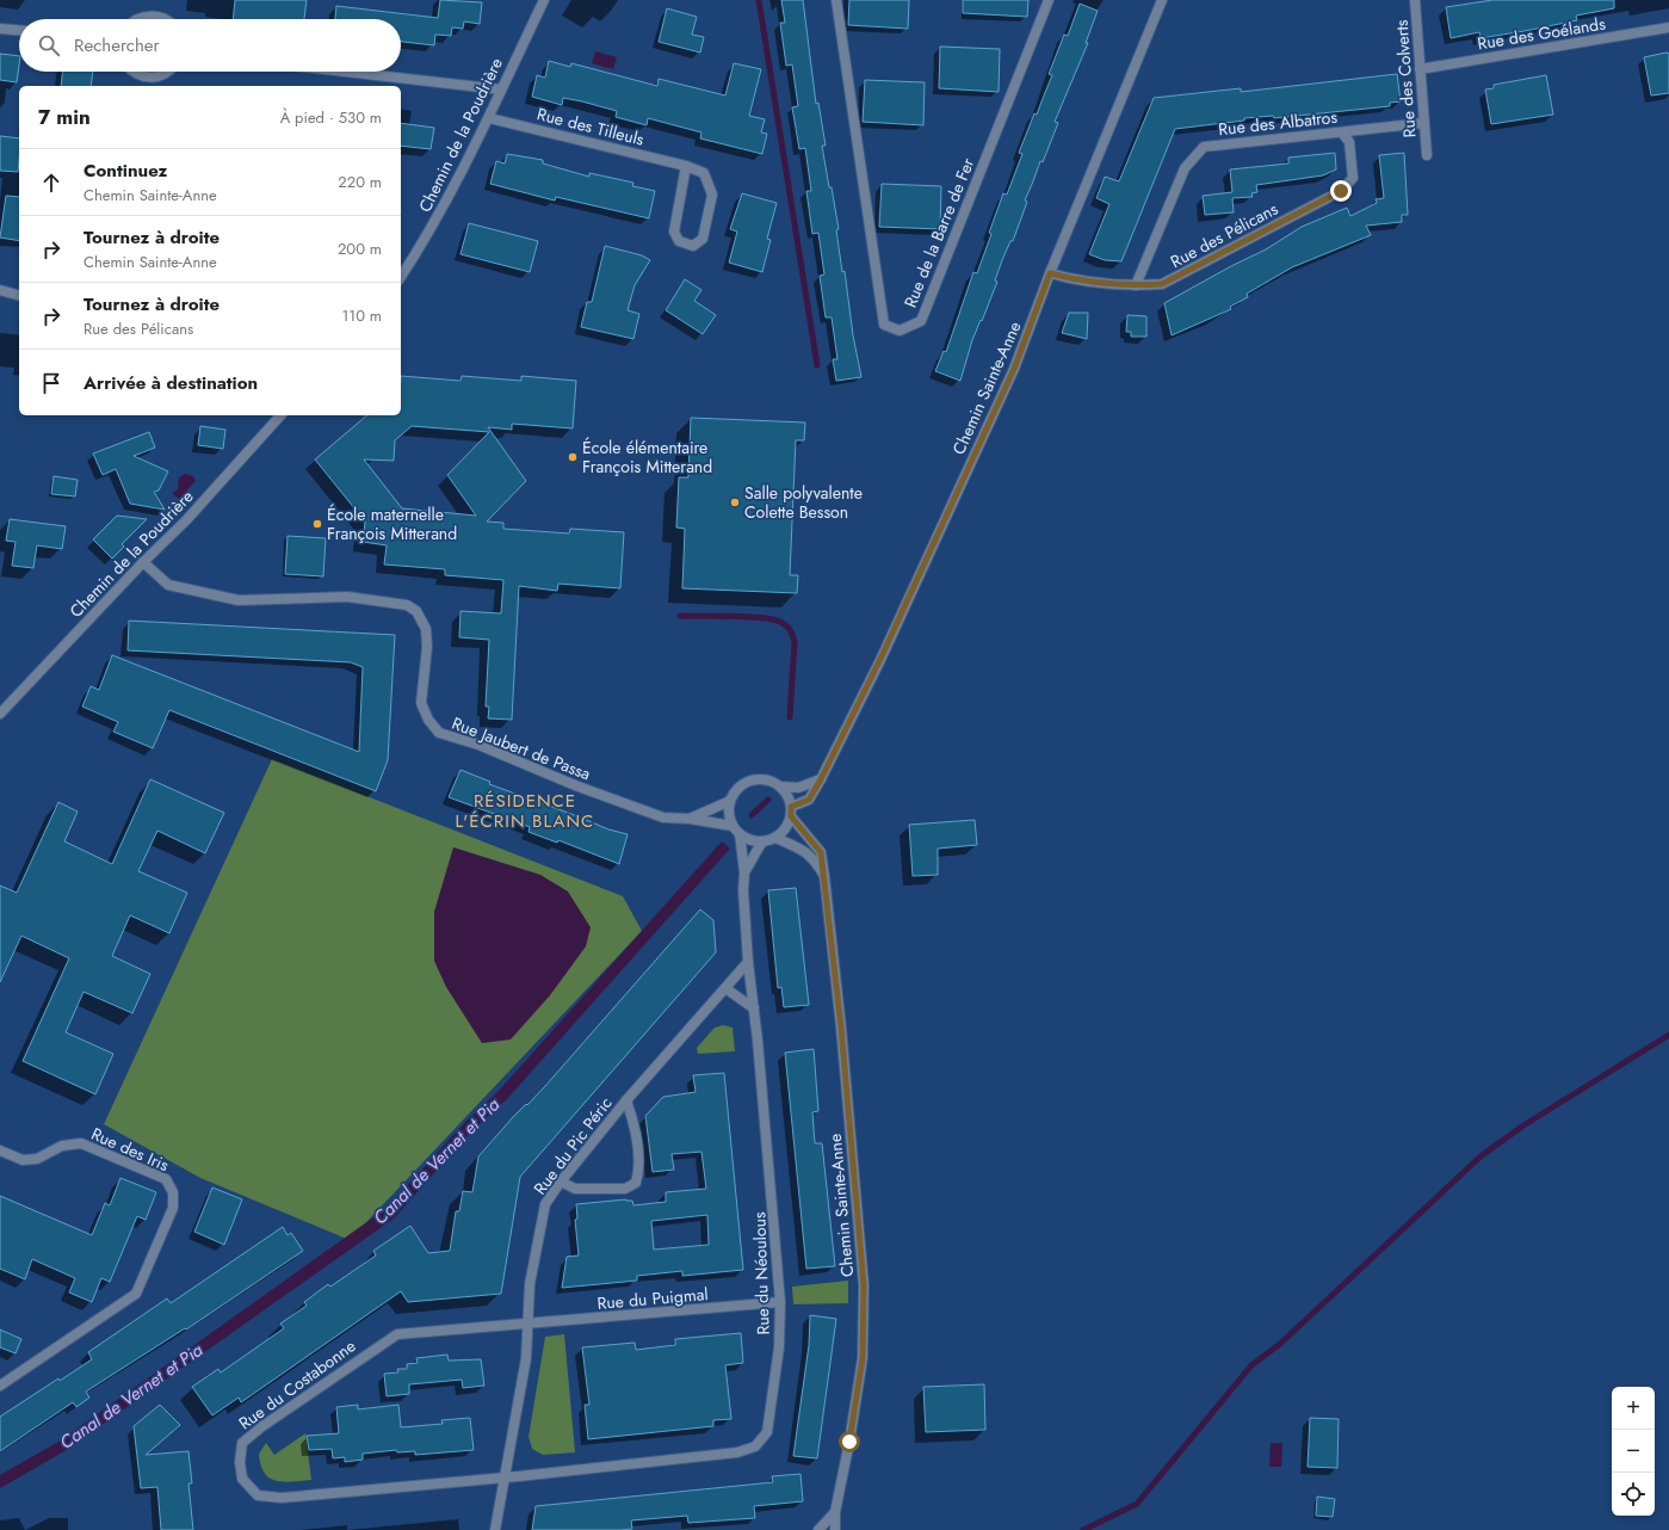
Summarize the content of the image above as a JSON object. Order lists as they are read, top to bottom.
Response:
{
  "streets": {
    "street": [
      "Rue des Goélands",
      "Rue des Colverts",
      "Rue des Albatros",
      "Rue des Tilleuls",
      "Chemin de la Poudrière",
      "Rue de la Barre de Fer",
      "Rue des Pélicans",
      "Chemin Sainte-Anne",
      "Rue Jaubert de Passa",
      "Rue du Pic Péric",
      "Rue des Iris",
      "Rue du Néoulous",
      "Rue du Puigmal",
      "Rue du Costabonne"
    ]
  },
  "crossings": [
    ["Rue des Goélands", "Rue des Colverts"],
    ["Rue des Colverts", "Rue des Albatros"],
    ["Rue des Albatros", "Rue des Pélicans"],
    ["Rue des Tilleuls", "Chemin de la Poudrière"],
    ["Chemin de la Poudrière", "Rue Jaubert de Passa"],
    ["Rue des Pélicans", "Chemin Sainte-Anne"],
    ["Chemin Sainte-Anne", "Rue Jaubert de Passa"],
    ["Chemin Sainte-Anne", "Rue du Néoulous"],
    ["Rue Jaubert de Passa", "Rue du Néoulous"],
    ["Rue du Pic Péric", "Rue du Néoulous"],
    ["Rue du Pic Péric", "Rue du Puigmal"],
    ["Rue du Pic Péric", "Rue du Costabonne"],
    ["Rue du Néoulous", "Rue du Puigmal"],
    ["Rue du Néoulous", "Rue du Costabonne"],
    ["Rue du Puigmal", "Rue du Costabonne"]
  ],
  "districts": ["RÉSIDENCE L'ÉCRIN BLANC"],
  "water": ["Canal de Vernet et Pia"],
  "places": ["École élémentaire François Mitterand", "Salle polyvalente Colette Besson", "École maternelle François Mitterand"],
  "page": {
    "search": "Rechercher",
    "heading": ["7 min", "À pied · 530 m"],
    "list": [
      ["Continuez", "Chemin Sainte-Anne", "220 m"],
      ["Tournez à droite", "Chemin Sainte-Anne", "200 m"],
      ["Tournez à droite", "Rue des Pélicans", "110 m"],
      "Arrivée à destination"
    ],
    "map_buttons": ["+", "−"]
  }
}
